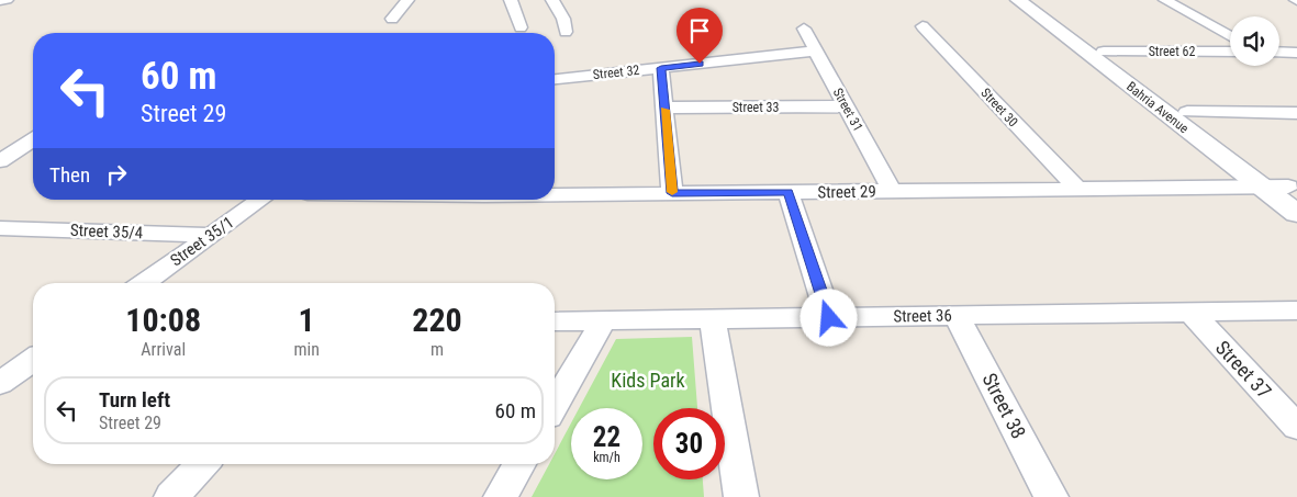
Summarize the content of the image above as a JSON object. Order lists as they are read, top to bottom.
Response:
{
  "streets": {
    "street": [
      "Street 62",
      "Street 32",
      "Street 33",
      "Street 30",
      "Bahria Avenue",
      "Street 31",
      "Street 29",
      "Street 35/4",
      "Street 35/1",
      "Street 36",
      "Street 37",
      "Street 38"
    ]
  },
  "crossings": [
    ["Street 62", "Bahria Avenue"],
    ["Street 32", "Street 31"],
    ["Street 33", "Street 31"],
    ["Street 30", "Street 29"],
    ["Bahria Avenue", "Street 29"],
    ["Street 31", "Street 29"],
    ["Street 35/4", "Street 35/1"],
    ["Street 36", "Street 37"],
    ["Street 36", "Street 38"]
  ],
  "parks": ["Kids Park"],
  "page": {
    "turn": ["60 m", "Street 29"],
    "then": "Then",
    "eta": [
      "10:08",
      "Arrival",
      "1",
      "min",
      "220",
      "m"
    ],
    "list": [
      {
        "name": "Turn left",
        "note": "Street 29",
        "value": "60 m"
      }
    ],
    "speed": "22 km/h",
    "limit": "30"
  }
}
